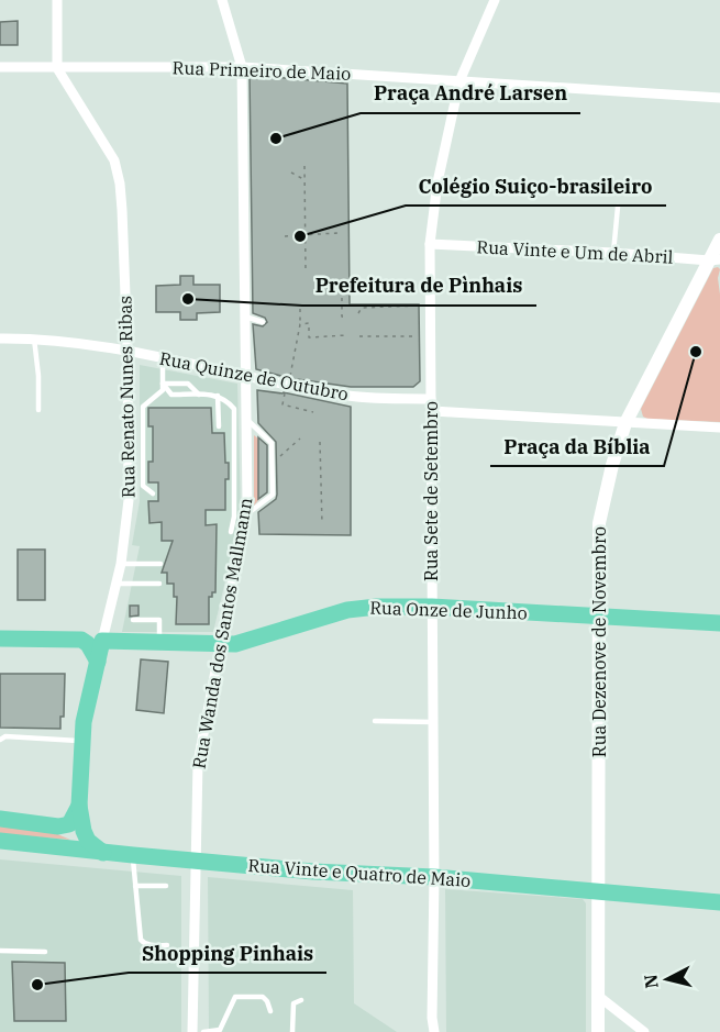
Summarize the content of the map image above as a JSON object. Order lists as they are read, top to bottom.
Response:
{
  "streets": {
    "main road": ["Rua Renato Nunes Ribas", "Rua Onze de Junho", "Rua Vinte e Quatro de Maio"],
    "street": [
      "Rua Primeiro de Maio",
      "Rua Vinte e Um de Abril",
      "Rua Quinze de Outubro",
      "Rua Sete de Setembro",
      "Rua Wanda dos Santos Mallmann",
      "Rua Dezenove de Novembro"
    ]
  },
  "crossings": [
    ["Rua Primeiro de Maio", "Rua Renato Nunes Ribas"],
    ["Rua Primeiro de Maio", "Rua Sete de Setembro"],
    ["Rua Primeiro de Maio", "Rua Wanda dos Santos Mallmann"],
    ["Rua Vinte e Um de Abril", "Rua Sete de Setembro"],
    ["Rua Vinte e Um de Abril", "Rua Dezenove de Novembro"],
    ["Rua Quinze de Outubro", "Rua Renato Nunes Ribas"],
    ["Rua Quinze de Outubro", "Rua Sete de Setembro"],
    ["Rua Quinze de Outubro", "Rua Wanda dos Santos Mallmann"],
    ["Rua Renato Nunes Ribas", "Rua Onze de Junho"],
    ["Rua Renato Nunes Ribas", "Rua Vinte e Quatro de Maio"],
    ["Rua Sete de Setembro", "Rua Onze de Junho"],
    ["Rua Sete de Setembro", "Rua Vinte e Quatro de Maio"],
    ["Rua Onze de Junho", "Rua Wanda dos Santos Mallmann"],
    ["Rua Onze de Junho", "Rua Dezenove de Novembro"],
    ["Rua Wanda dos Santos Mallmann", "Rua Vinte e Quatro de Maio"],
    ["Rua Dezenove de Novembro", "Rua Vinte e Quatro de Maio"]
  ],
  "places": [
    "Praça André Larsen",
    "Colégio Suiço-brasileiro",
    "Prefeitura de Pìnhais",
    "Praça da Bíblia",
    "Shopping Pinhais"
  ],
  "north": "left"
}
